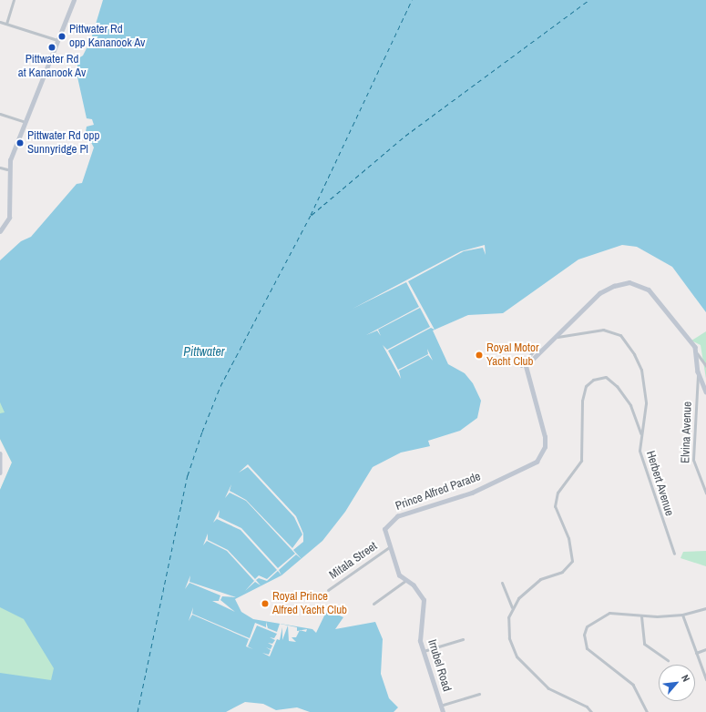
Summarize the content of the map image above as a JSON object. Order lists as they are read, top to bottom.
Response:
{
  "streets": {
    "street": [
      "Elvina Avenue",
      "Herbert Avenue",
      "Prince Alfred Parade",
      "Mitala Street",
      "Irrubel Road"
    ]
  },
  "crossings": [
    ["Herbert Avenue", "Prince Alfred Parade"],
    ["Prince Alfred Parade", "Irrubel Road"],
    ["Mitala Street", "Irrubel Road"]
  ],
  "water": ["Pittwater"],
  "places": [
    "Pittwater Rd opp Kananook Av",
    "Pittwater Rd at Kananook Av",
    "Pittwater Rd opp Sunnyridge Pl",
    "Royal Motor Yacht Club",
    "Royal Prince Alfred Yacht Club"
  ],
  "north": "top right"
}
